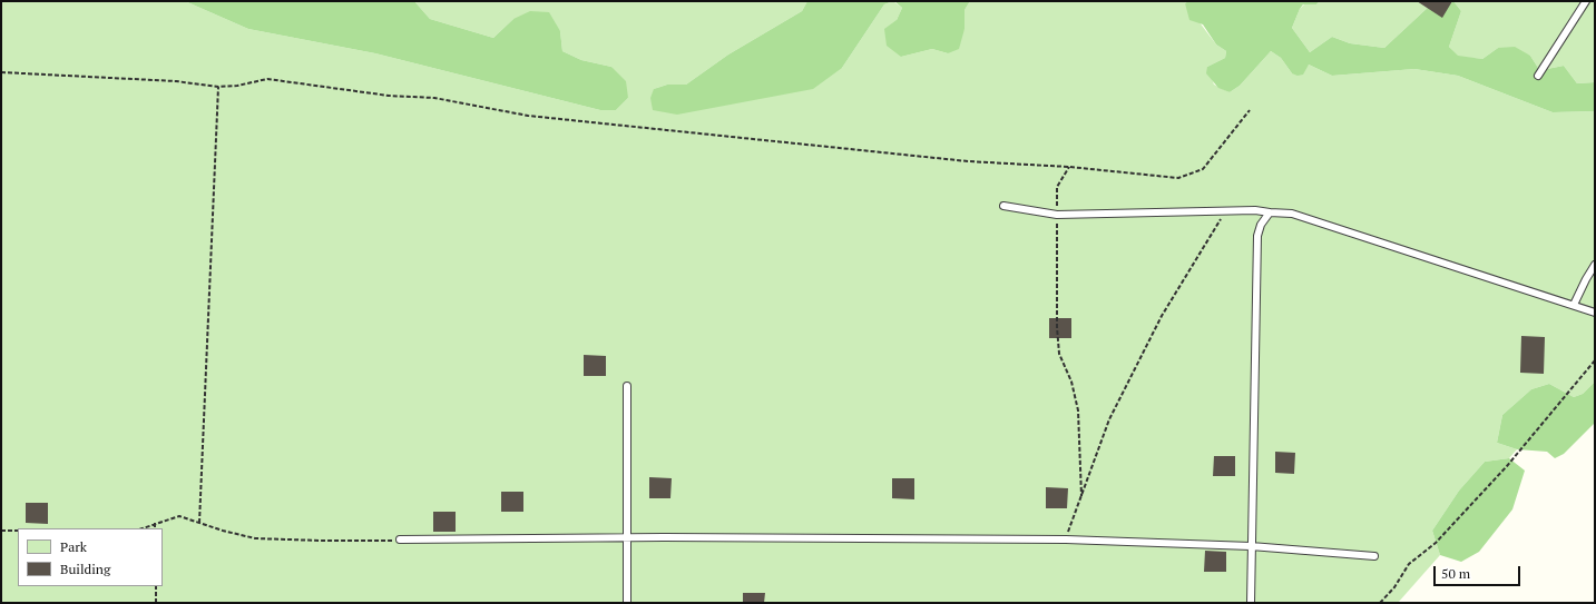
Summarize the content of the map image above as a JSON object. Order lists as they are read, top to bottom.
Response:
{
  "legend": ["Park", "Building"],
  "scale_bar": "50 m"
}
